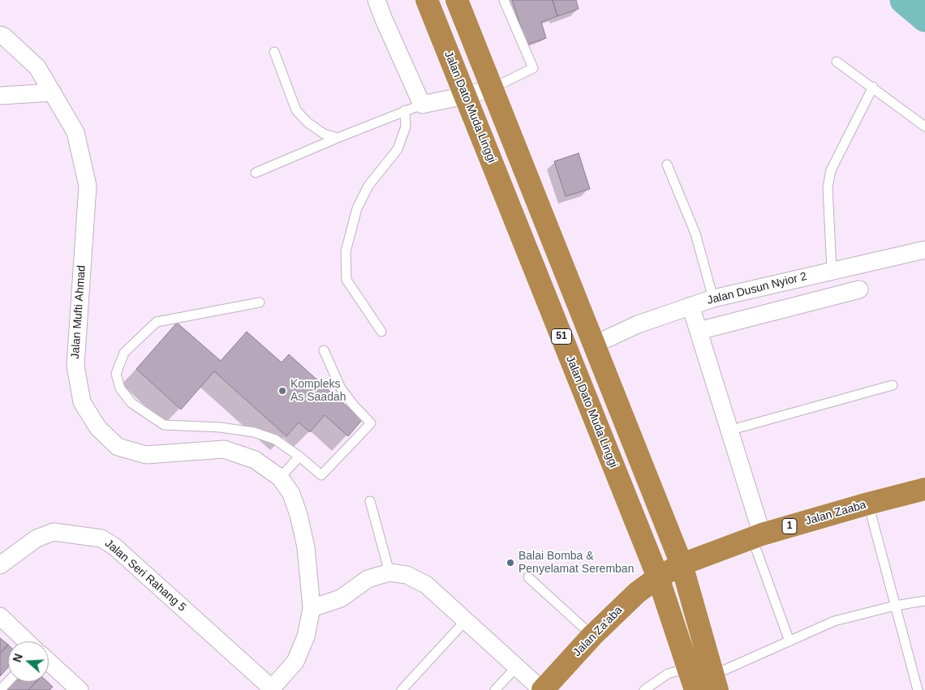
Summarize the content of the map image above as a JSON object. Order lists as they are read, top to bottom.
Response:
{
  "streets": {
    "highway": [
      "Jalan Dato Muda Linggi",
      "51",
      "Jalan Zaaba",
      "1",
      "Jalan Za'aba"
    ],
    "street": ["Jalan Dusun Nyior 2", "Jalan Mufti Ahmad", "Jalan Seri Rahang 5"]
  },
  "crossings": [
    ["Jalan Dato Muda Linggi", "Jalan Zaaba"],
    ["Jalan Dato Muda Linggi", "Jalan Za'aba"],
    ["Jalan Dusun Nyior 2", "51"],
    ["Jalan Mufti Ahmad", "Jalan Seri Rahang 5"],
    ["51", "Jalan Zaaba"],
    ["Jalan Zaaba", "Jalan Za'aba"]
  ],
  "places": ["Kompleks As Saadah", "Balai Bomba & Penyelamat Seremban"],
  "north": "left"
}
